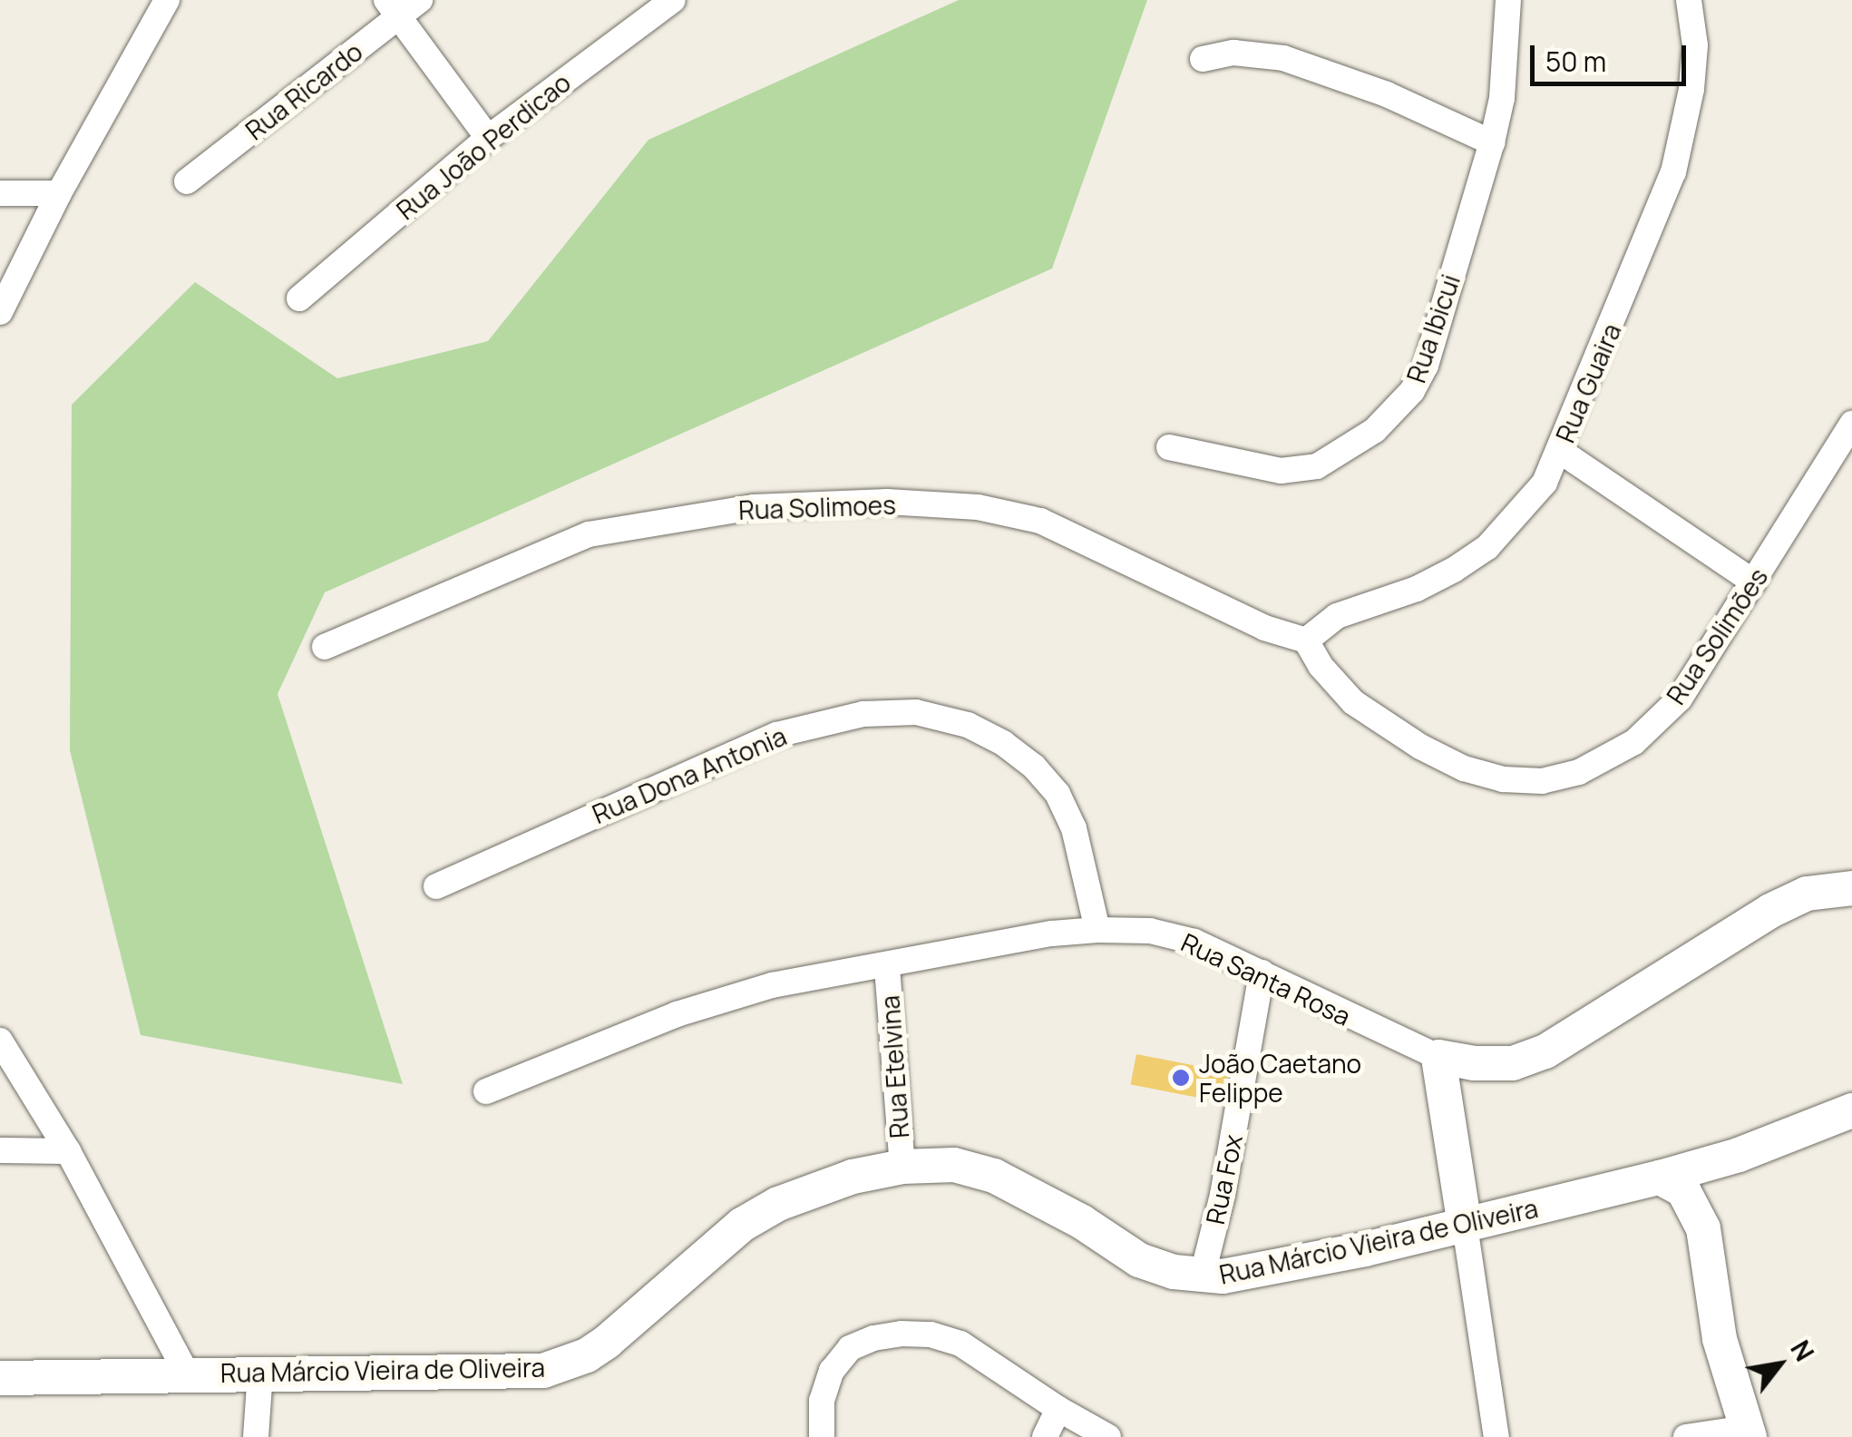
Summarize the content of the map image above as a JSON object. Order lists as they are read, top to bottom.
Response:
{
  "streets": {
    "main road": ["Rua Santa Rosa", "Rua Márcio Vieira de Oliveira"],
    "street": [
      "Rua Ricardo",
      "Rua João Perdicao",
      "Rua Ibicui",
      "Rua Guaira",
      "Rua Solimoes",
      "Rua Solimões",
      "Rua Dona Antonia",
      "Rua Etelvina",
      "Rua Fox"
    ]
  },
  "crossings": [
    ["Rua Guaira", "Rua Solimoes"],
    ["Rua Guaira", "Rua Solimões"],
    ["Rua Solimoes", "Rua Solimões"],
    ["Rua Dona Antonia", "Rua Santa Rosa"],
    ["Rua Santa Rosa", "Rua Etelvina"],
    ["Rua Santa Rosa", "Rua Fox"],
    ["Rua Etelvina", "Rua Márcio Vieira de Oliveira"],
    ["Rua Fox", "Rua Márcio Vieira de Oliveira"]
  ],
  "places": ["João Caetano Felippe"],
  "scale_bar": "50 m",
  "north": "top right"
}
